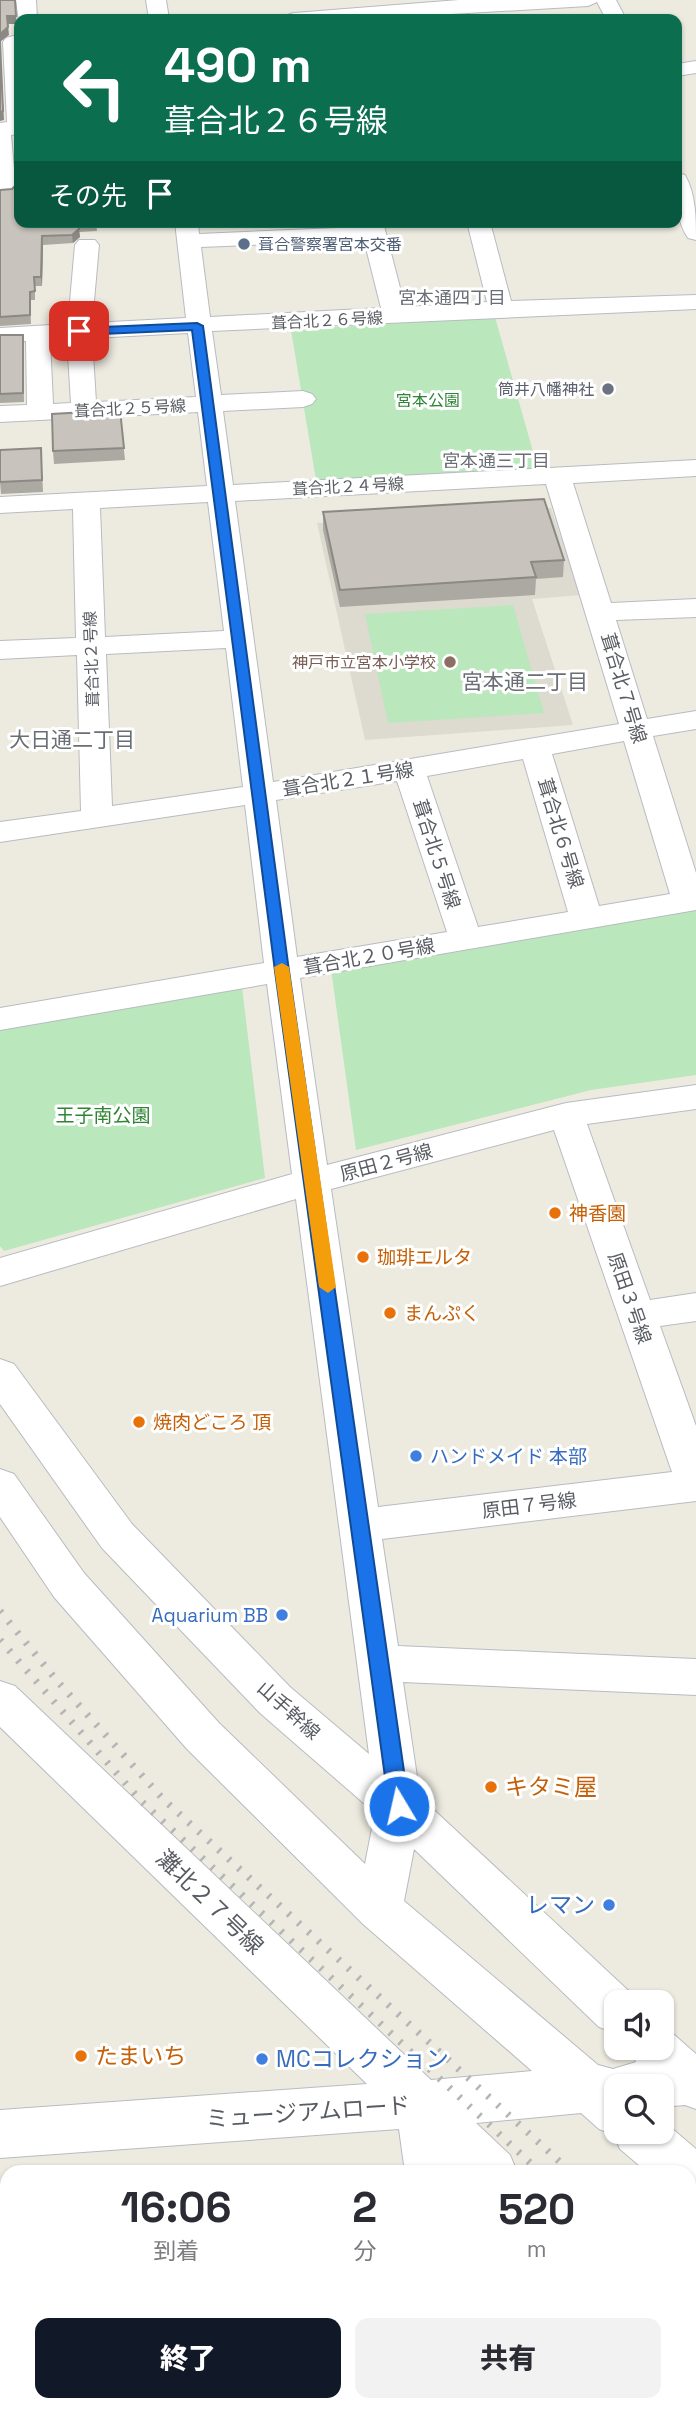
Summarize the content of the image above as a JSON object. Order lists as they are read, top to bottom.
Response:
{
  "streets": {
    "street": [
      "葺合北２６号線",
      "葺合北２５号線",
      "葺合北２４号線",
      "葺合北２号線",
      "葺合北７号線",
      "葺合北２１号線",
      "葺合北６号線",
      "葺合北５号線",
      "葺合北２０号線",
      "原田２号線",
      "原田３号線",
      "原田７号線",
      "山手幹線",
      "灘北２７号線",
      "ミュージアムロード"
    ]
  },
  "crossings": [
    ["葺合北２４号線", "葺合北２号線"],
    ["葺合北２４号線", "葺合北７号線"],
    ["葺合北２号線", "葺合北２１号線"],
    ["葺合北７号線", "葺合北２１号線"],
    ["葺合北７号線", "葺合北２０号線"],
    ["葺合北２１号線", "葺合北６号線"],
    ["葺合北２１号線", "葺合北５号線"],
    ["葺合北６号線", "葺合北２０号線"],
    ["葺合北５号線", "葺合北２０号線"],
    ["原田２号線", "原田３号線"],
    ["原田３号線", "原田７号線"],
    ["灘北２７号線", "ミュージアムロード"]
  ],
  "districts": [
    "宮本通四丁目",
    "宮本通三丁目",
    "宮本通二丁目",
    "大日通二丁目"
  ],
  "parks": ["宮本公園", "王子南公園"],
  "places": [
    "葺合警察署宮本交番",
    "筒井八幡神社",
    "神戸市立宮本小学校",
    "神香園",
    "珈琲エルタ",
    "まんぷく",
    "焼肉どころ 頂",
    "ハンドメイド 本部",
    "Aquarium BB",
    "キタミ屋",
    "レマン",
    "たまいち",
    "MCコレクション"
  ],
  "page": {
    "turn": ["490 m", "葺合北２６号線"],
    "then": "その先",
    "eta": [
      "16:06",
      "到着",
      "2",
      "分",
      "520",
      "m"
    ],
    "buttons": ["終了", "共有"]
  }
}
